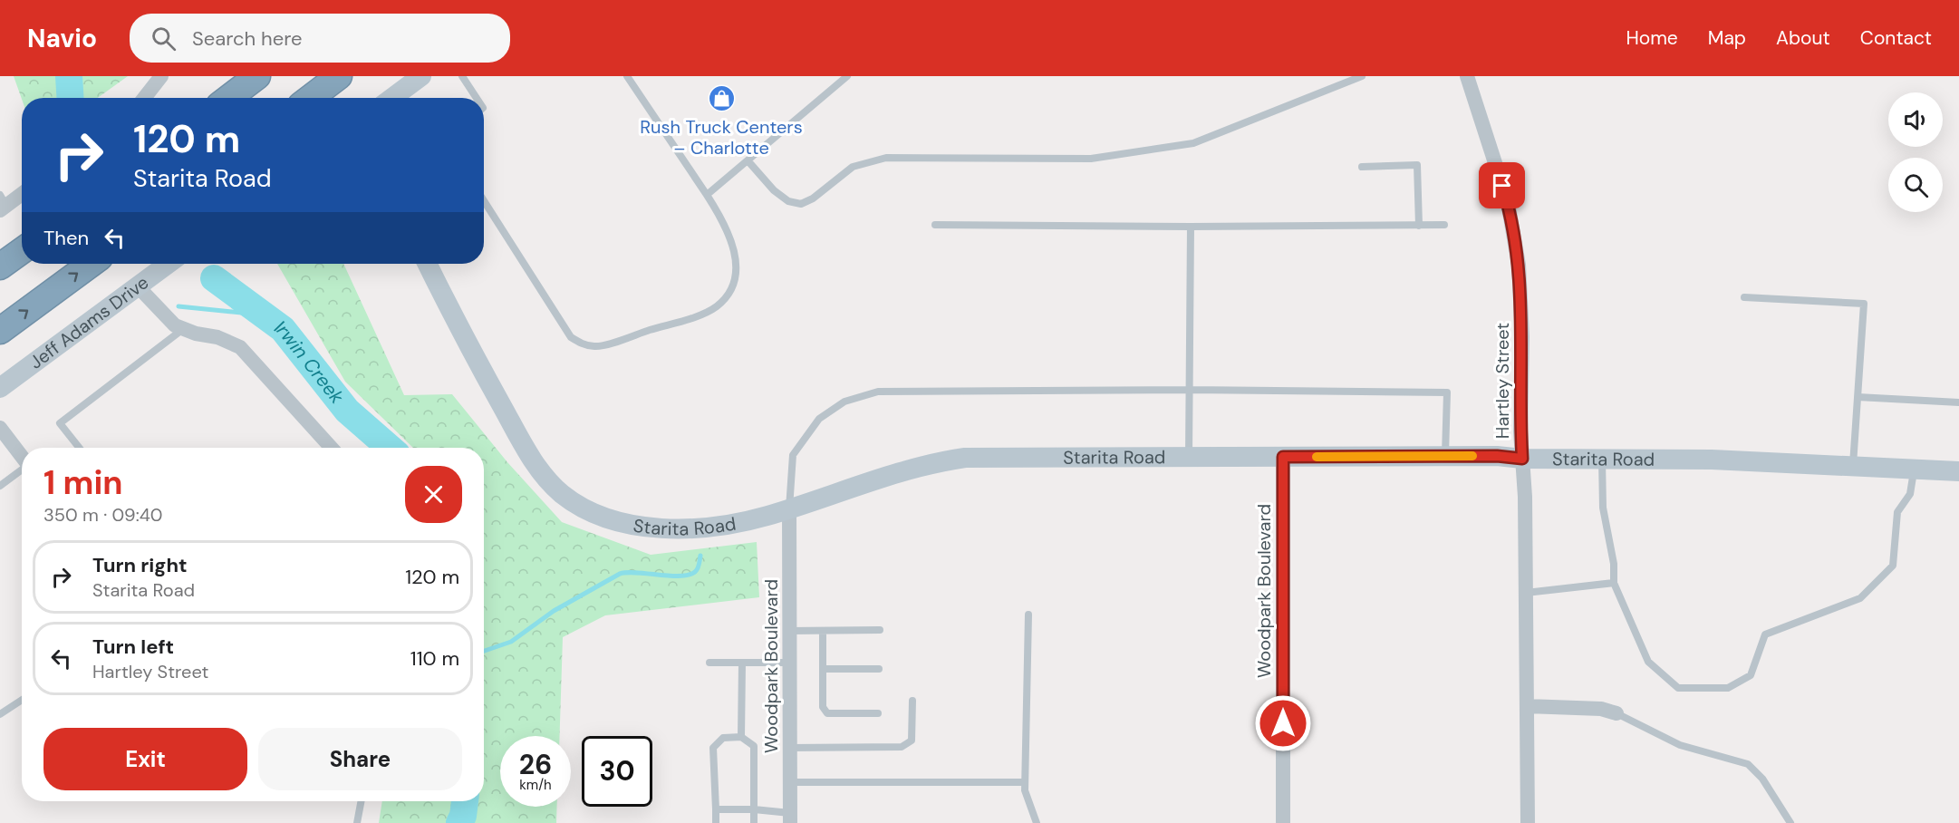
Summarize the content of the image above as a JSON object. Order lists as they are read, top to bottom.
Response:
{
  "streets": {
    "street": [
      "Jeff Adams Drive",
      "Hartley Street",
      "Starita Road",
      "Woodpark Boulevard"
    ]
  },
  "crossings": [
    ["Hartley Street", "Starita Road"],
    ["Starita Road", "Woodpark Boulevard"]
  ],
  "water": ["Irwin Creek"],
  "places": {
    "shop": ["Rush Truck Centers – Charlotte"]
  },
  "page": {
    "header": "Navio",
    "search": "Search here",
    "nav": [
      "Home",
      "Map",
      "About",
      "Contact"
    ],
    "turn": ["120 m", "Starita Road"],
    "then": "Then",
    "heading": ["1 min", "350 m · 09:40"],
    "list": [
      {
        "name": "Turn right",
        "note": "Starita Road",
        "value": "120 m"
      },
      {
        "name": "Turn left",
        "note": "Hartley Street",
        "value": "110 m"
      }
    ],
    "buttons": ["Exit", "Share"],
    "speed": "26 km/h",
    "limit": "30"
  }
}
